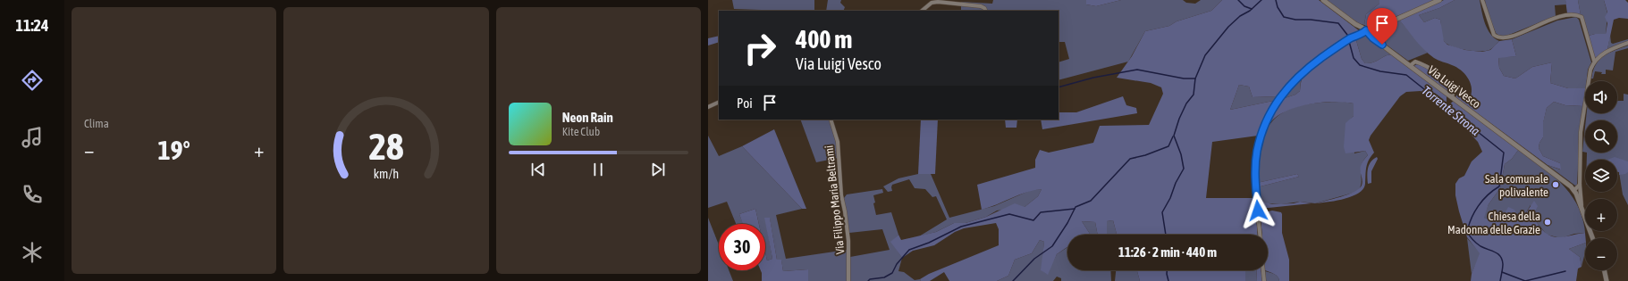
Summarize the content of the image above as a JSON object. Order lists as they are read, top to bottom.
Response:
{
  "streets": {
    "street": ["Via Luigi Vesco", "Via Filippo Maria Beltrami"]
  },
  "water": ["Torrente Strona"],
  "places": ["Sala comunale polivalente", "Chiesa della Madonna delle Grazie"],
  "page": {
    "tabs": "11:24",
    "tile": "Clima",
    "turn": ["400 m", "Via Luigi Vesco"],
    "map_buttons": ["+", "−"],
    "then": "Poi",
    "song": ["Neon Rain", "Kite Club"],
    "heat": ["−", "19°", "+"],
    "limit": "30",
    "trip": "11:26 · 2 min · 440 m",
    "gauge": ["28", "km/h"]
  }
}
